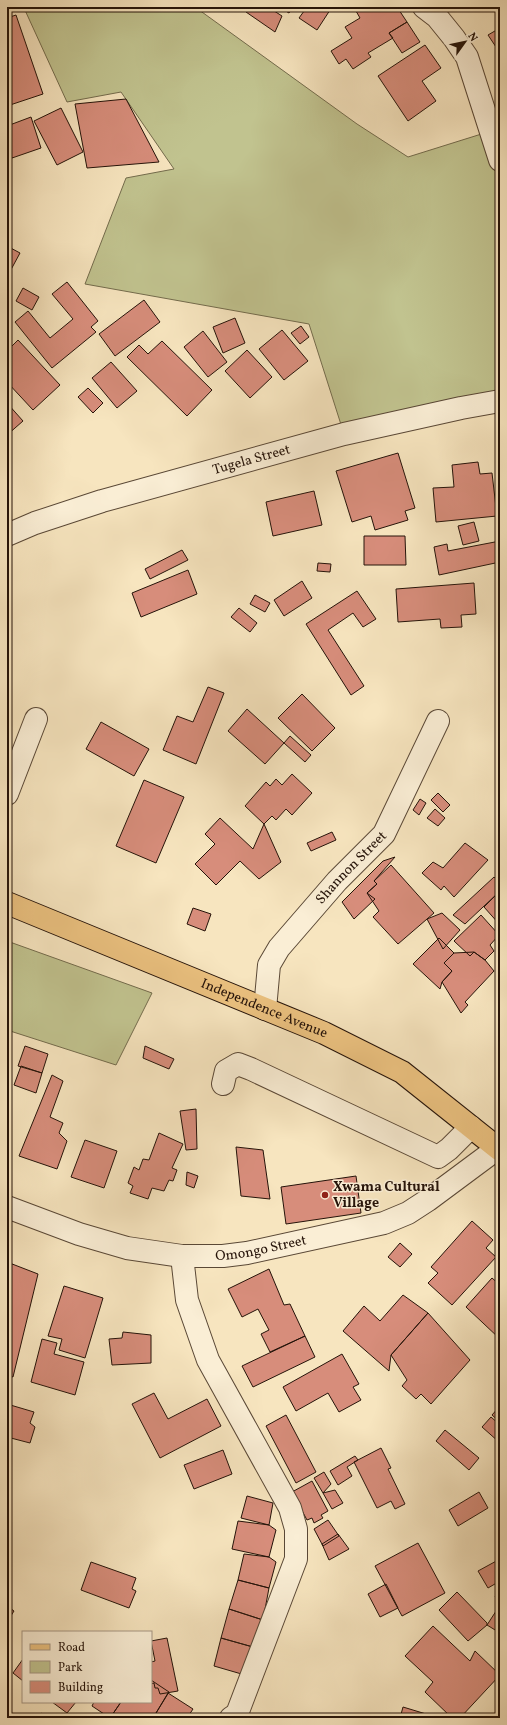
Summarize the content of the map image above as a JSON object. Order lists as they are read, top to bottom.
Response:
{
  "streets": {
    "main road": ["Independence Avenue"],
    "street": ["Tugela Street", "Shannon Street", "Omongo Street"]
  },
  "crossings": [
    ["Shannon Street", "Independence Avenue"],
    ["Independence Avenue", "Omongo Street"]
  ],
  "places": ["Xwama Cultural Village"],
  "legend": ["Road", "Park", "Building"],
  "north": "top right"
}
